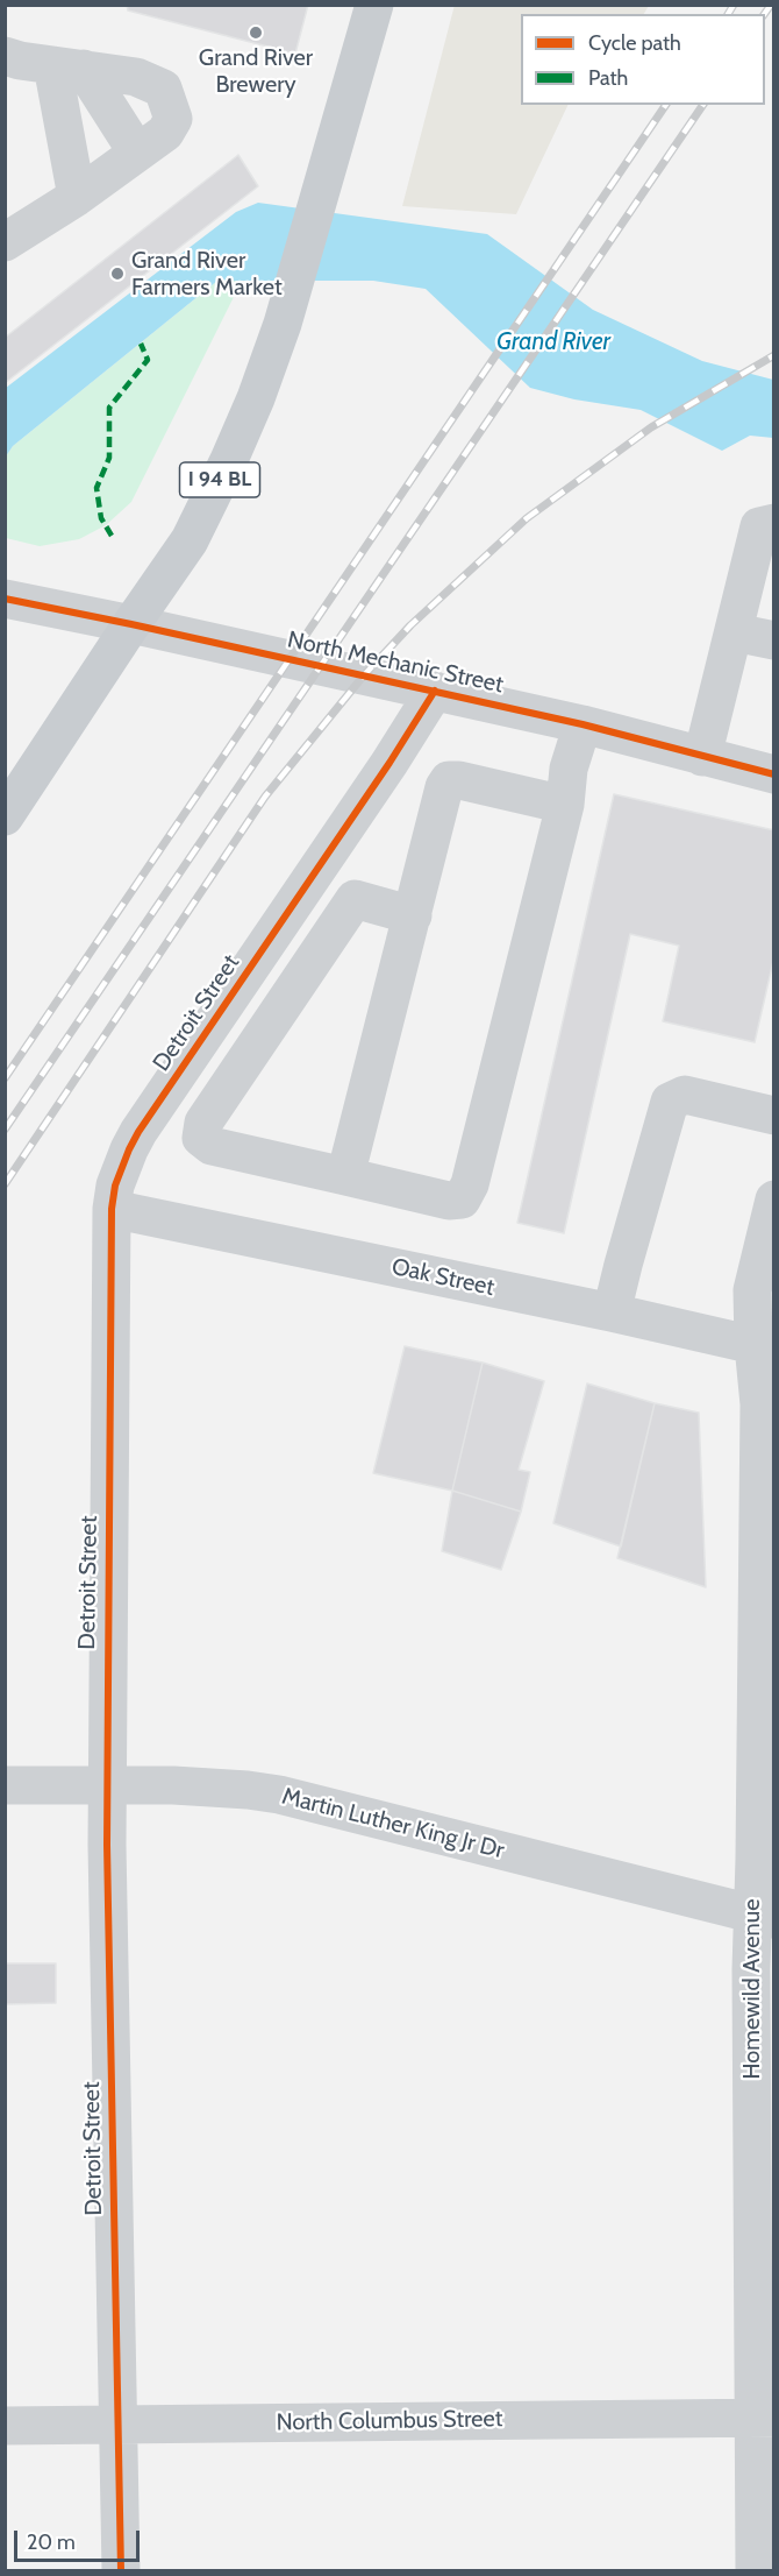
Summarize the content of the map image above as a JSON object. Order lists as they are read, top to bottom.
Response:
{
  "streets": {
    "main road": ["I 94 BL"],
    "street": [
      "North Mechanic Street",
      "Detroit Street",
      "Oak Street",
      "Martin Luther King Jr Dr",
      "Homewild Avenue",
      "North Columbus Street"
    ]
  },
  "crossings": [
    ["I 94 BL", "North Mechanic Street"],
    ["North Mechanic Street", "Detroit Street"],
    ["Detroit Street", "Oak Street"],
    ["Detroit Street", "Martin Luther King Jr Dr"],
    ["Detroit Street", "North Columbus Street"],
    ["Oak Street", "Homewild Avenue"],
    ["Martin Luther King Jr Dr", "Homewild Avenue"],
    ["Homewild Avenue", "North Columbus Street"]
  ],
  "water": ["Grand River"],
  "places": ["Grand River Brewery", "Grand River Farmers Market"],
  "legend": ["Cycle path", "Path"],
  "scale_bar": "20 m"
}
